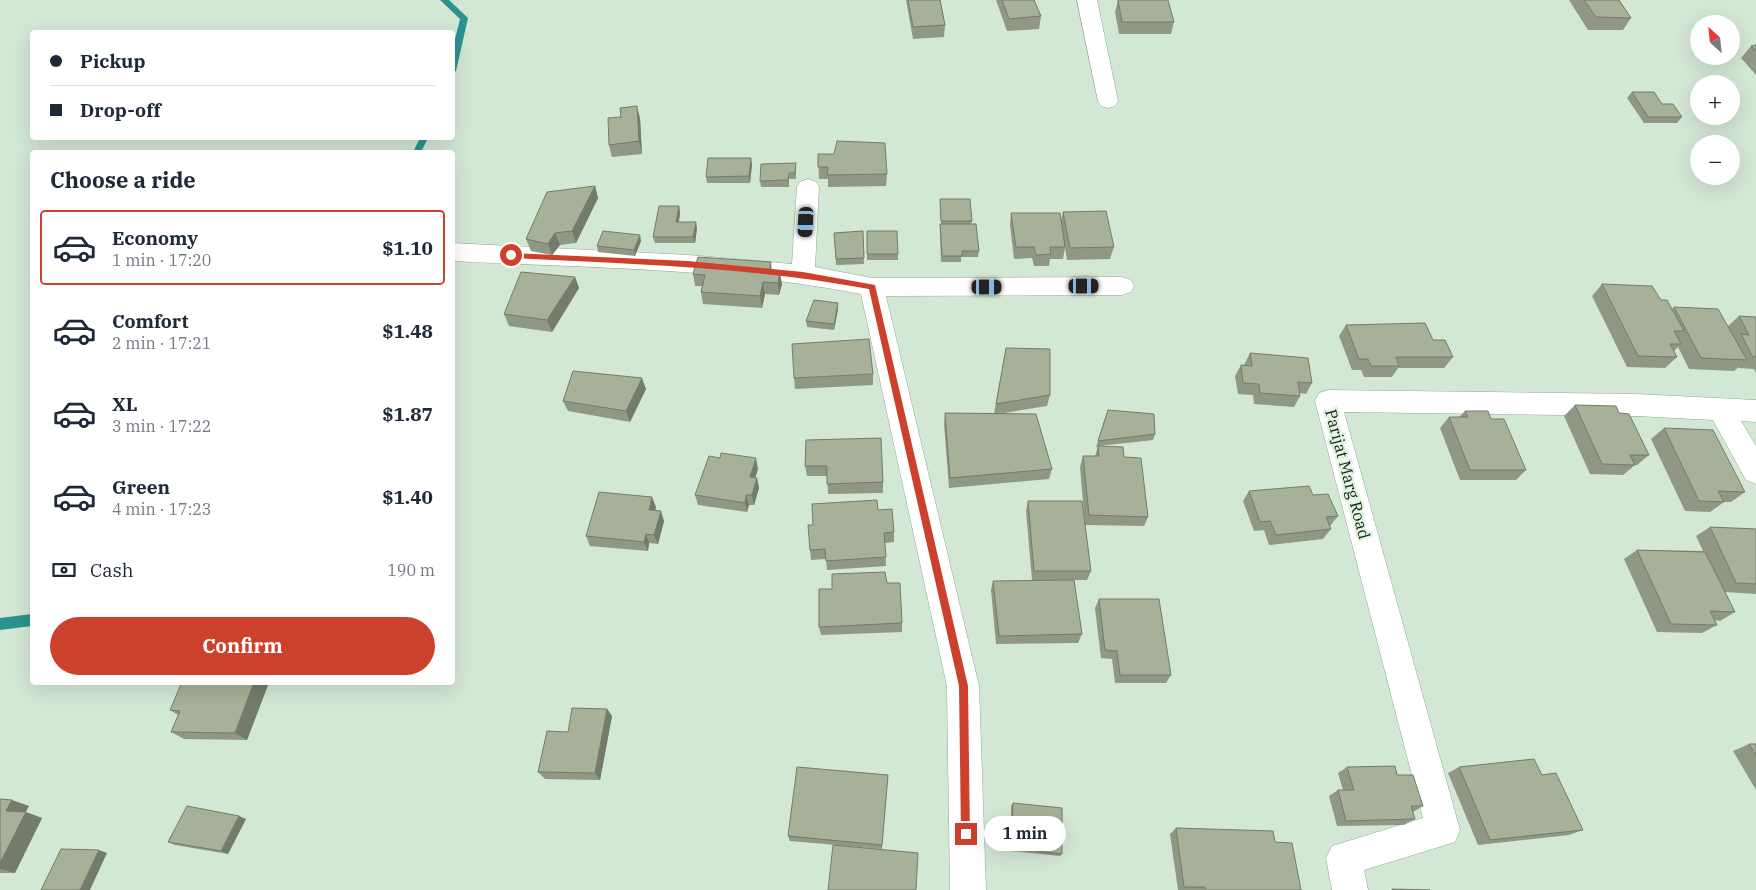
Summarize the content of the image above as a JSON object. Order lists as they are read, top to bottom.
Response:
{
  "streets": {
    "street": ["Parijat Marg Road"]
  },
  "north": "top left",
  "page": {
    "map_buttons": ["+", "−"],
    "banner": ["Pickup", "Drop-off"],
    "heading": "Choose a ride",
    "list": [
      {
        "name": "Economy",
        "note": "1 min · 17:20",
        "value": "$1.10"
      },
      {
        "name": "Comfort",
        "note": "2 min · 17:21",
        "value": "$1.48"
      },
      {
        "name": "XL",
        "note": "3 min · 17:22",
        "value": "$1.87"
      },
      {
        "name": "Green",
        "note": "4 min · 17:23",
        "value": "$1.40"
      }
    ],
    "pay": ["Cash", "190 m"],
    "buttons": "Confirm",
    "bubble": "1 min"
  }
}
